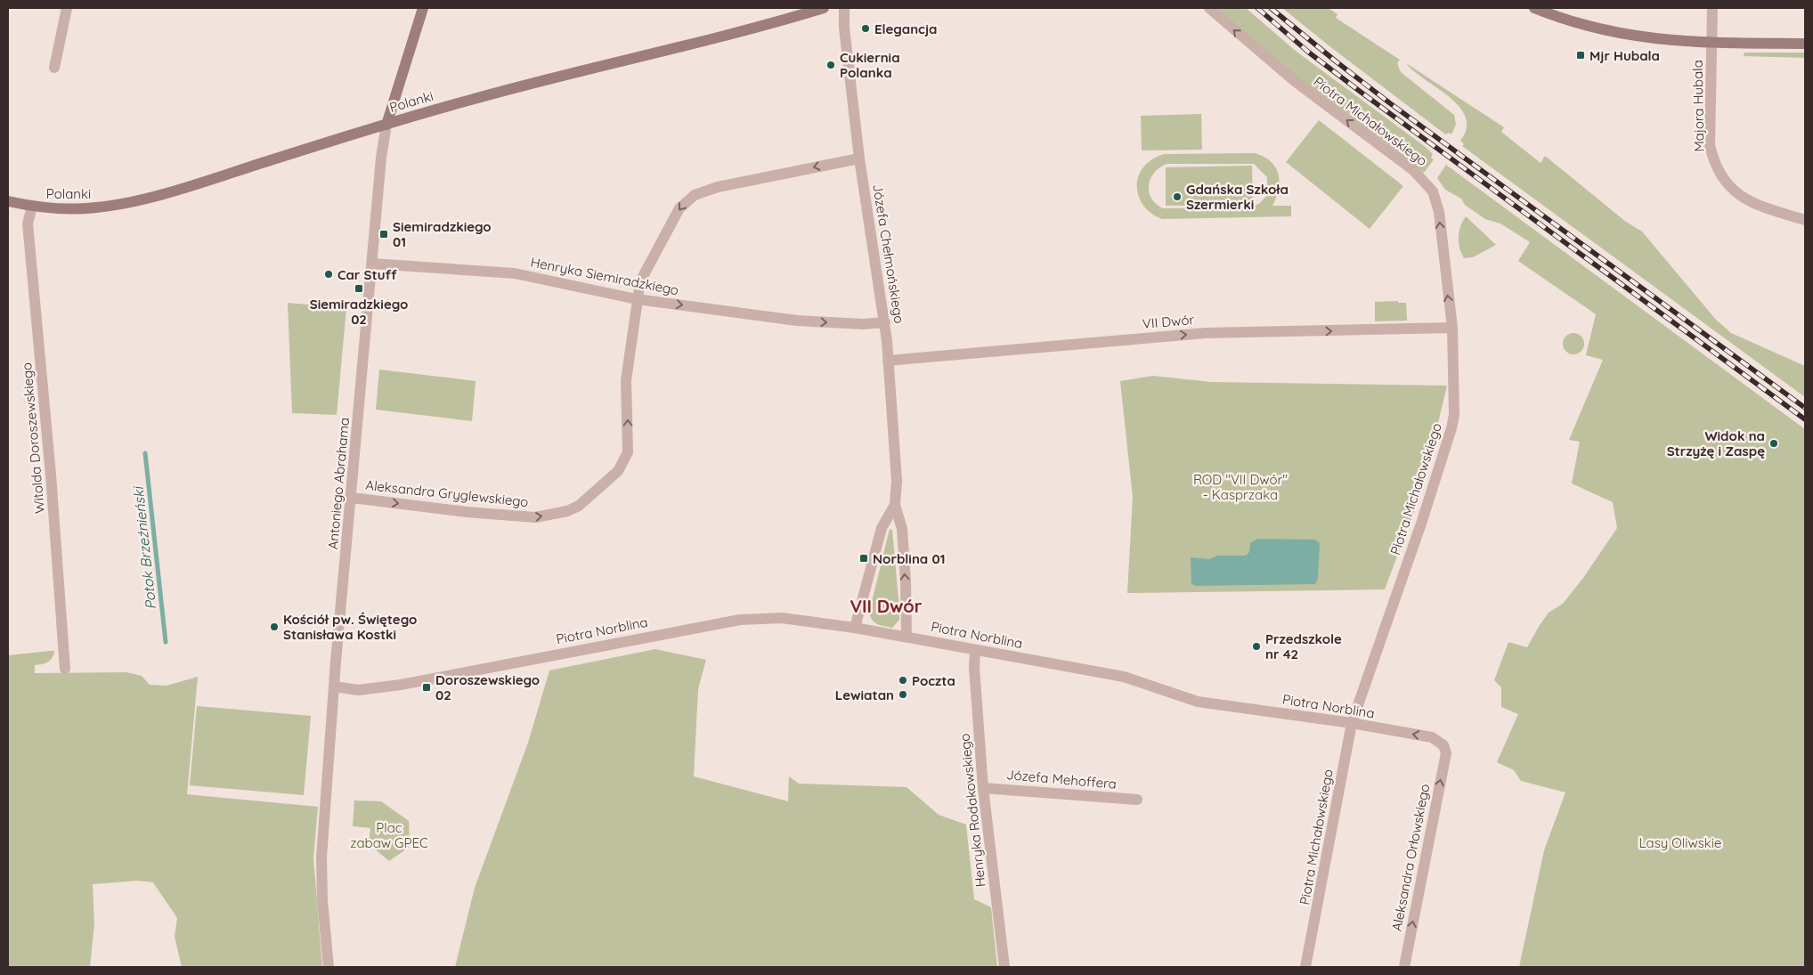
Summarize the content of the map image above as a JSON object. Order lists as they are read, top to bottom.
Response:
{
  "streets": {
    "street": [
      "Polanki",
      "Majora Hubala",
      "Piotra Michałowskiego",
      "Józefa Chełmońskiego",
      "Henryka Siemiradzkiego",
      "VII Dwór",
      "Witolda Doroszewskiego",
      "Antoniego Abrahama",
      "Aleksandra Gryglewskiego",
      "Piotra Norblina",
      "Józefa Mehoffera",
      "Henryka Rodakowskiego",
      "Aleksandra Orłowskiego"
    ]
  },
  "crossings": [
    ["Polanki", "Witolda Doroszewskiego"],
    ["Polanki", "Antoniego Abrahama"],
    ["Piotra Michałowskiego", "VII Dwór"],
    ["Piotra Michałowskiego", "Piotra Norblina"],
    ["Józefa Chełmońskiego", "Henryka Siemiradzkiego"],
    ["Józefa Chełmońskiego", "VII Dwór"],
    ["Józefa Chełmońskiego", "Aleksandra Gryglewskiego"],
    ["Józefa Chełmońskiego", "Piotra Norblina"],
    ["Henryka Siemiradzkiego", "Antoniego Abrahama"],
    ["Henryka Siemiradzkiego", "Aleksandra Gryglewskiego"],
    ["Antoniego Abrahama", "Aleksandra Gryglewskiego"],
    ["Antoniego Abrahama", "Piotra Norblina"],
    ["Piotra Norblina", "Henryka Rodakowskiego"],
    ["Piotra Norblina", "Aleksandra Orłowskiego"],
    ["Józefa Mehoffera", "Henryka Rodakowskiego"]
  ],
  "one_way": [
    "Piotra Michałowskiego",
    "Henryka Siemiradzkiego",
    "VII Dwór",
    "Aleksandra Orłowskiego"
  ],
  "districts": ["VII Dwór"],
  "water": ["Potok Brzeźnieński"],
  "parks": ["ROD \"VII Dwór\" - Kasprzaka", "Plac zabaw GPEC", "Lasy Oliwskie"],
  "places": {
    "other": [
      "Elegancja",
      "Cukiernia Polanka",
      "Gdańska Szkoła Szermierki",
      "Car Stuff",
      "Widok na Strzyżę i Zaspę",
      "Kościół pw. Świętego Stanisława Kostki",
      "Przedszkole nr 42",
      "Poczta",
      "Lewiatan"
    ],
    "transit": [
      "Mjr Hubala",
      "Siemiradzkiego 01",
      "Siemiradzkiego 02",
      "Norblina 01",
      "Doroszewskiego 02"
    ]
  }
}
